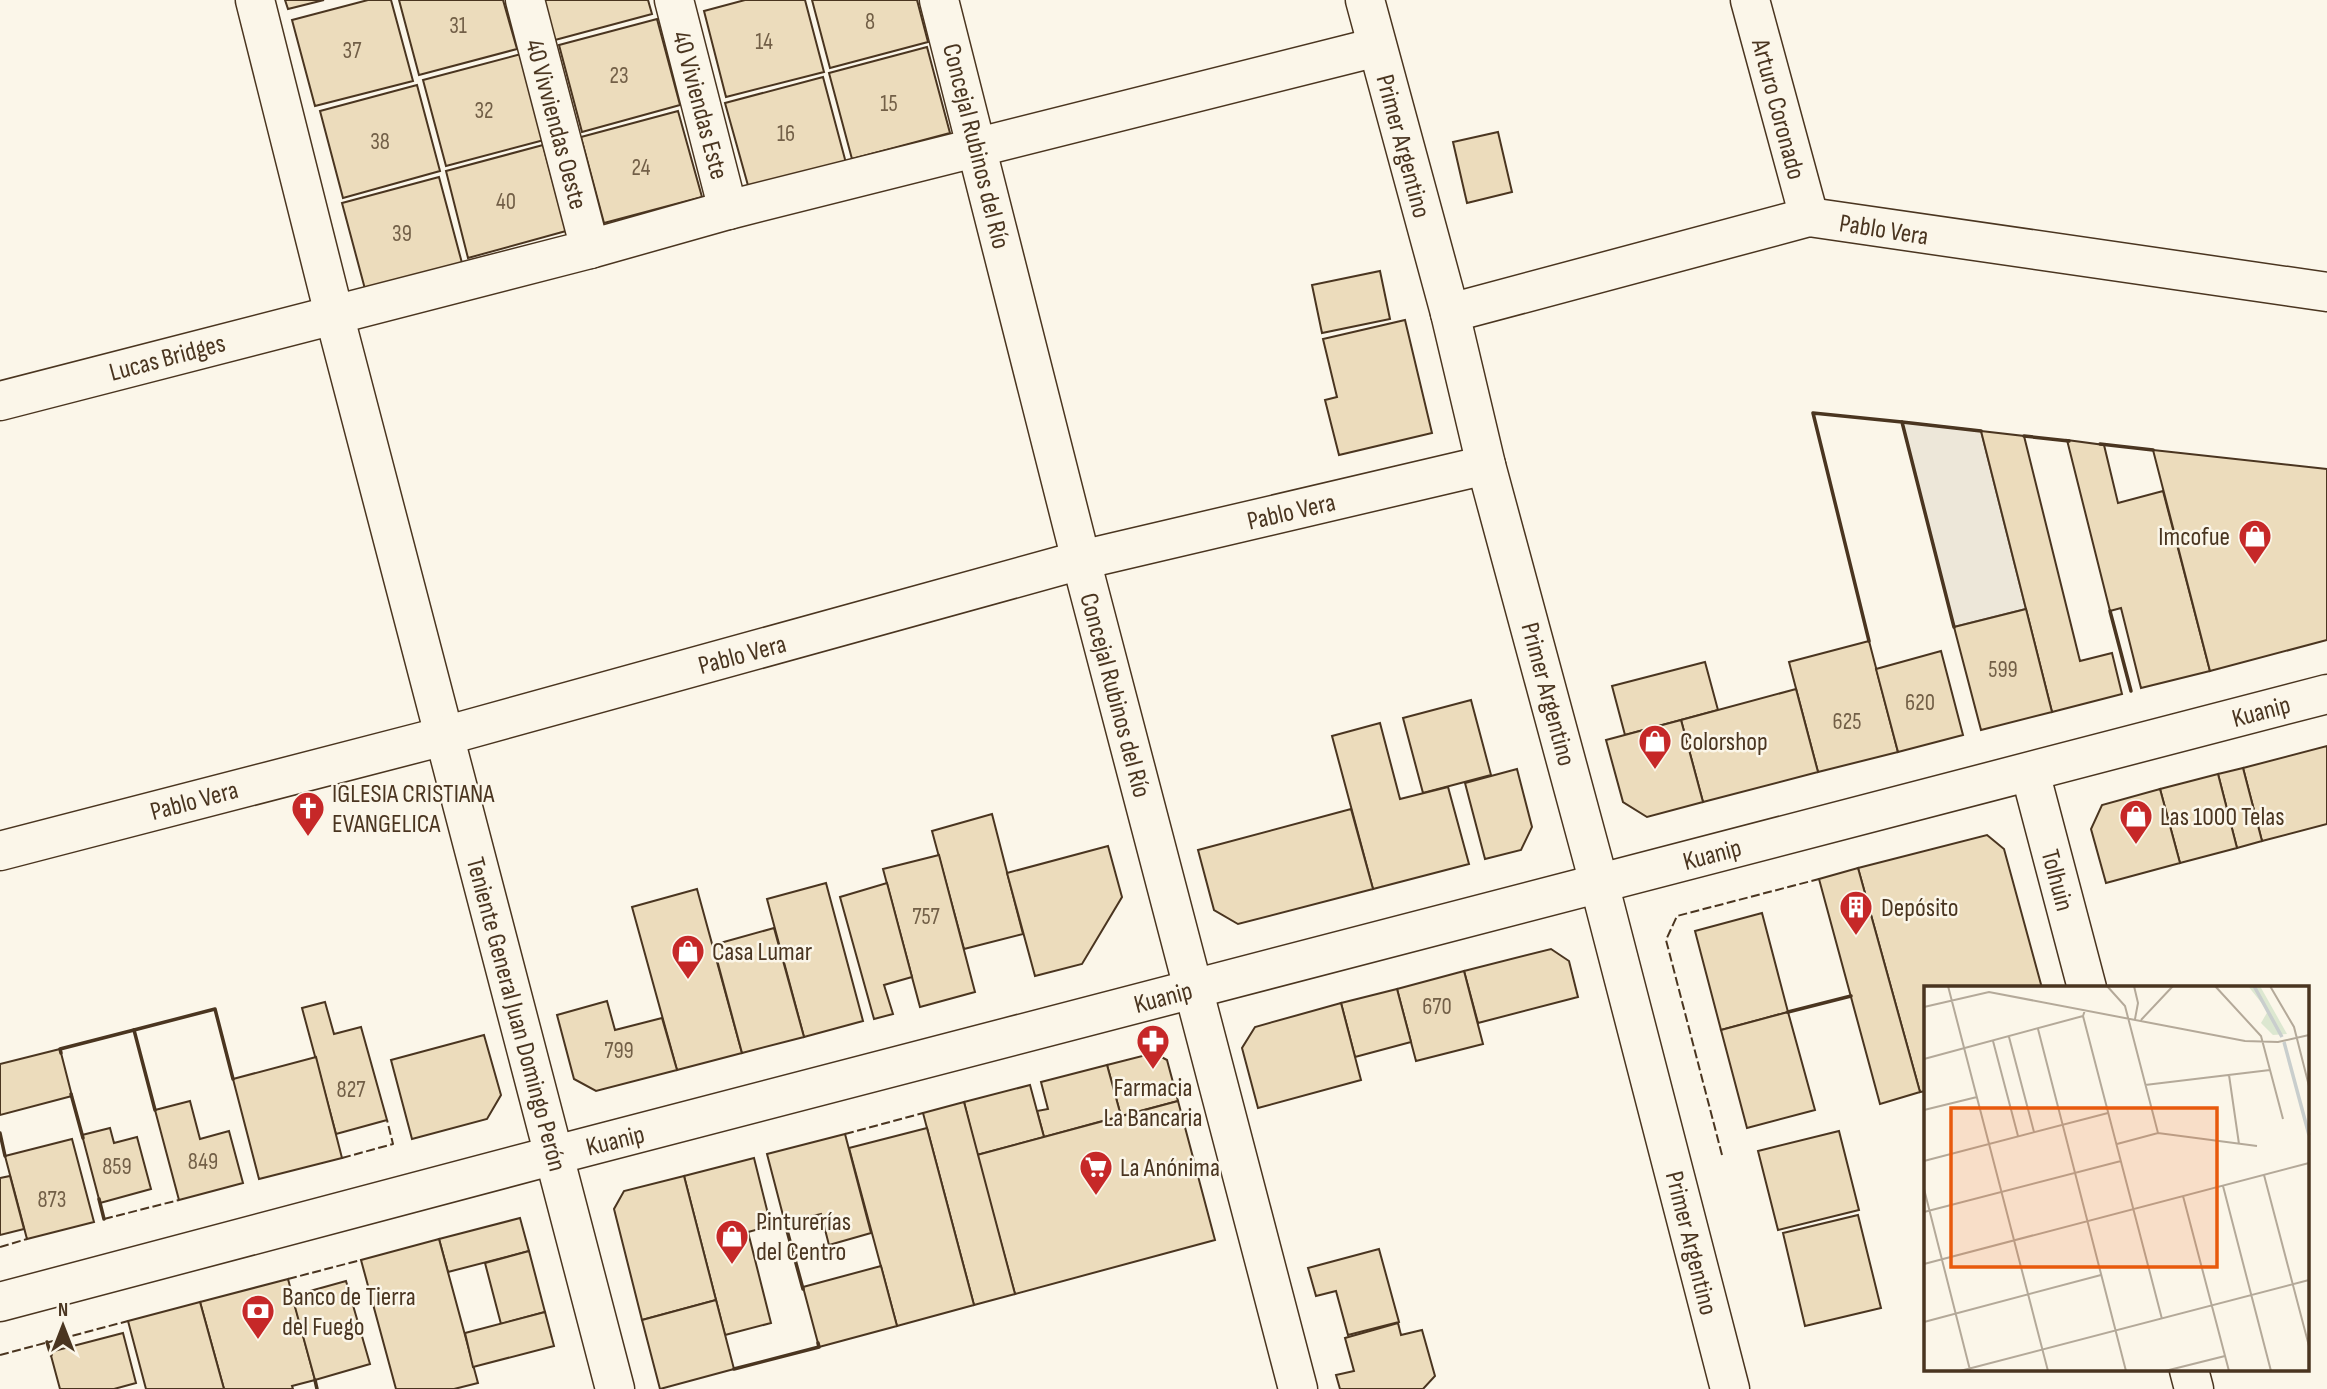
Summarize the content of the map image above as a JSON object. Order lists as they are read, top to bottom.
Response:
{
  "streets": {
    "street": [
      "40 Viviendas Este",
      "Arturo Coronado",
      "40 Vivviendas Oeste",
      "Concejal Rubinos del Río",
      "Primer Argentino",
      "Pablo Vera",
      "Lucas Bridges",
      "Kuanip",
      "Tolhuin",
      "Teniente General Juan Domingo Perón"
    ]
  },
  "crossings": [
    ["40 Viviendas Este", "Lucas Bridges"],
    ["Arturo Coronado", "Pablo Vera"],
    ["40 Vivviendas Oeste", "Lucas Bridges"],
    ["Concejal Rubinos del Río", "Pablo Vera"],
    ["Concejal Rubinos del Río", "Lucas Bridges"],
    ["Concejal Rubinos del Río", "Kuanip"],
    ["Primer Argentino", "Pablo Vera"],
    ["Primer Argentino", "Lucas Bridges"],
    ["Primer Argentino", "Kuanip"],
    ["Pablo Vera", "Teniente General Juan Domingo Perón"],
    ["Lucas Bridges", "Teniente General Juan Domingo Perón"],
    ["Kuanip", "Tolhuin"],
    ["Kuanip", "Teniente General Juan Domingo Perón"]
  ],
  "places": {
    "shop": [
      "Imcofue",
      "Colorshop",
      "Las 1000 Telas",
      "Casa Lumar",
      "Pinturerías del Centro"
    ],
    "church": ["IGLESIA CRISTIANA EVANGELICA"],
    "building": ["Depósito"],
    "pharmacy": ["Farmacia La Bancaria"],
    "supermarket": ["La Anónima"],
    "bank": ["Banco de Tierra del Fuego"]
  },
  "house_numbers": [
    "8",
    "31",
    "14",
    "37",
    "23",
    "15",
    "32",
    "16",
    "38",
    "24",
    "40",
    "39",
    "599",
    "620",
    "625",
    "757",
    "670",
    "799",
    "827",
    "849",
    "859",
    "873"
  ],
  "north": "top"
}
